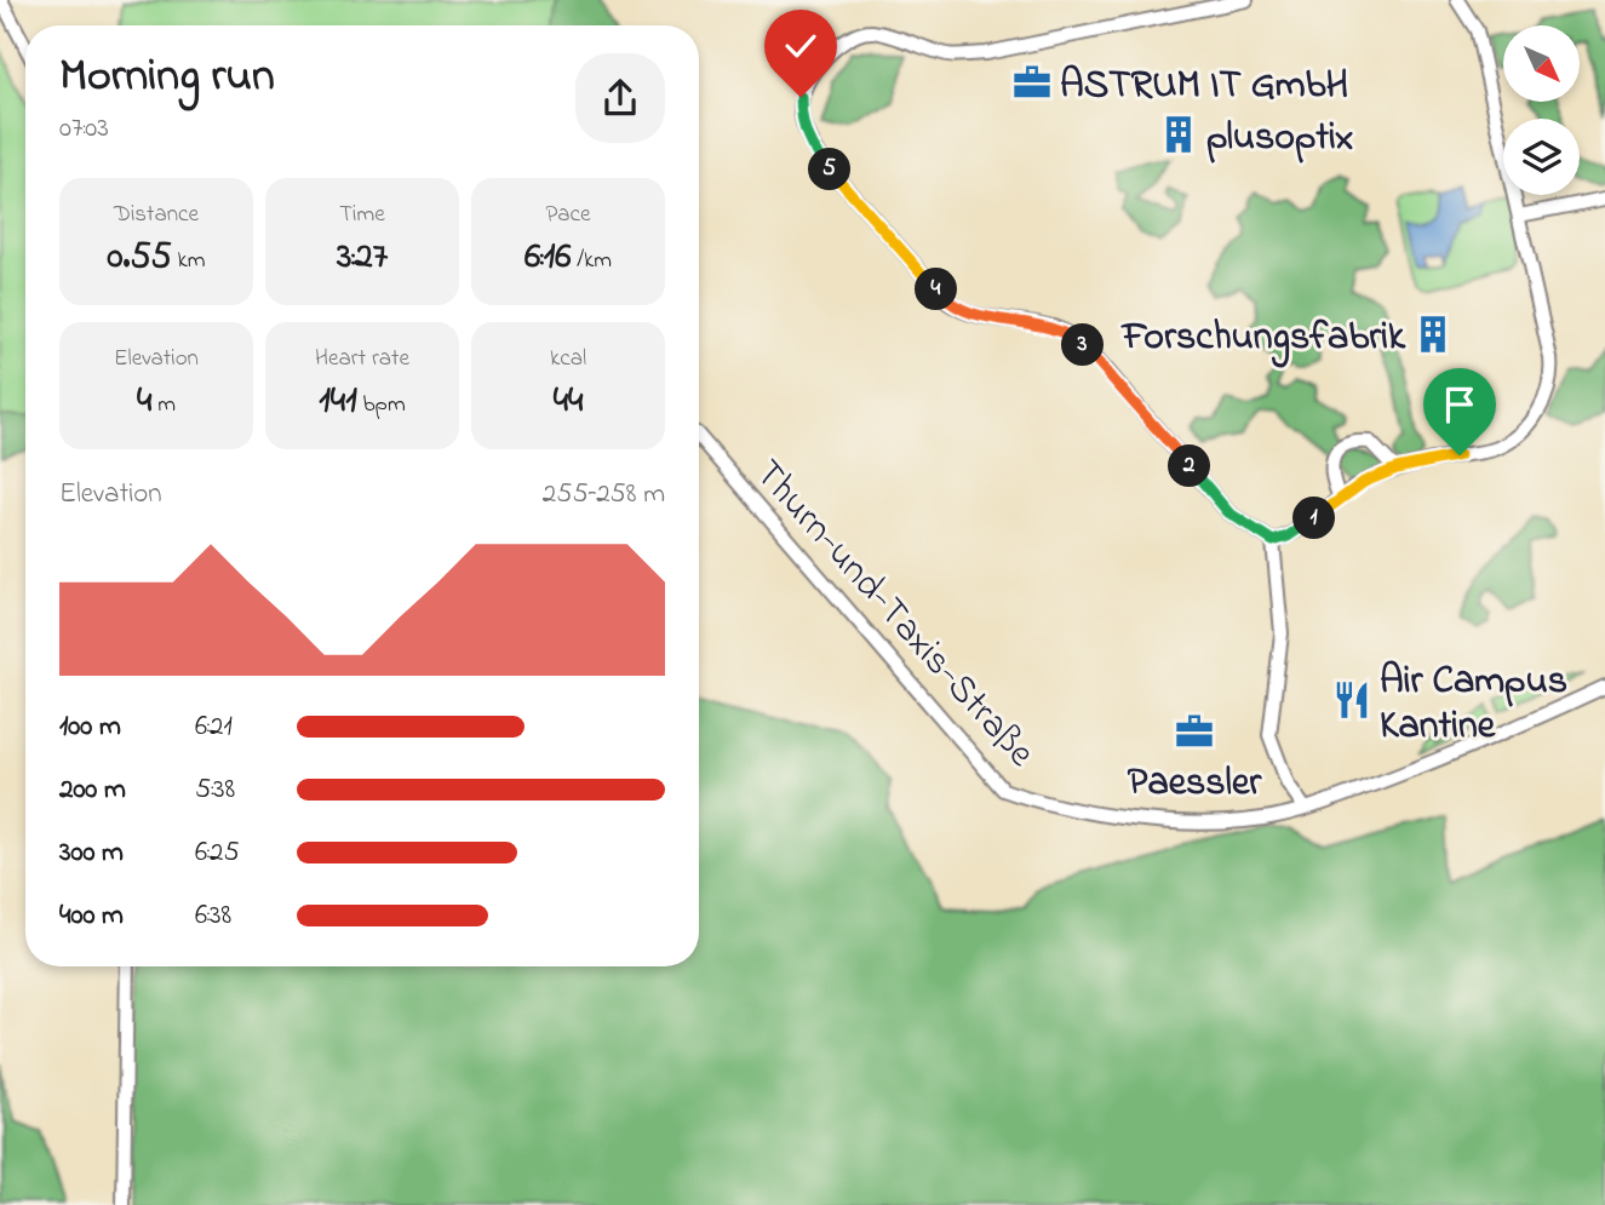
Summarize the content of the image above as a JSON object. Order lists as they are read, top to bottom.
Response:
{
  "streets": {
    "street": ["Thurn-und-Taxis-Straße"]
  },
  "places": {
    "office": ["ASTRUM IT GmbH", "Paessler"],
    "building": ["plusoptix", "Forschungsfabrik"],
    "restaurant": ["Air Campus Kantine"]
  },
  "north": "bottom right",
  "page": {
    "heading": ["Morning run", "07:03"],
    "pins": [
      "5",
      "4",
      "3",
      "2",
      "1"
    ],
    "stats": [
      ["Distance", "0.55 km"],
      ["Time", "3:27"],
      ["Pace", "6:16 /km"],
      ["Elevation", "4 m"],
      ["Heart rate", "141 bpm"],
      ["kcal", "44"]
    ],
    "chart": ["Elevation", "255–258 m"],
    "list": [
      {
        "name": "100 m",
        "note": "6:21"
      },
      {
        "name": "200 m",
        "note": "5:38"
      },
      {
        "name": "300 m",
        "note": "6:25"
      },
      {
        "name": "400 m",
        "note": "6:38"
      }
    ]
  }
}
